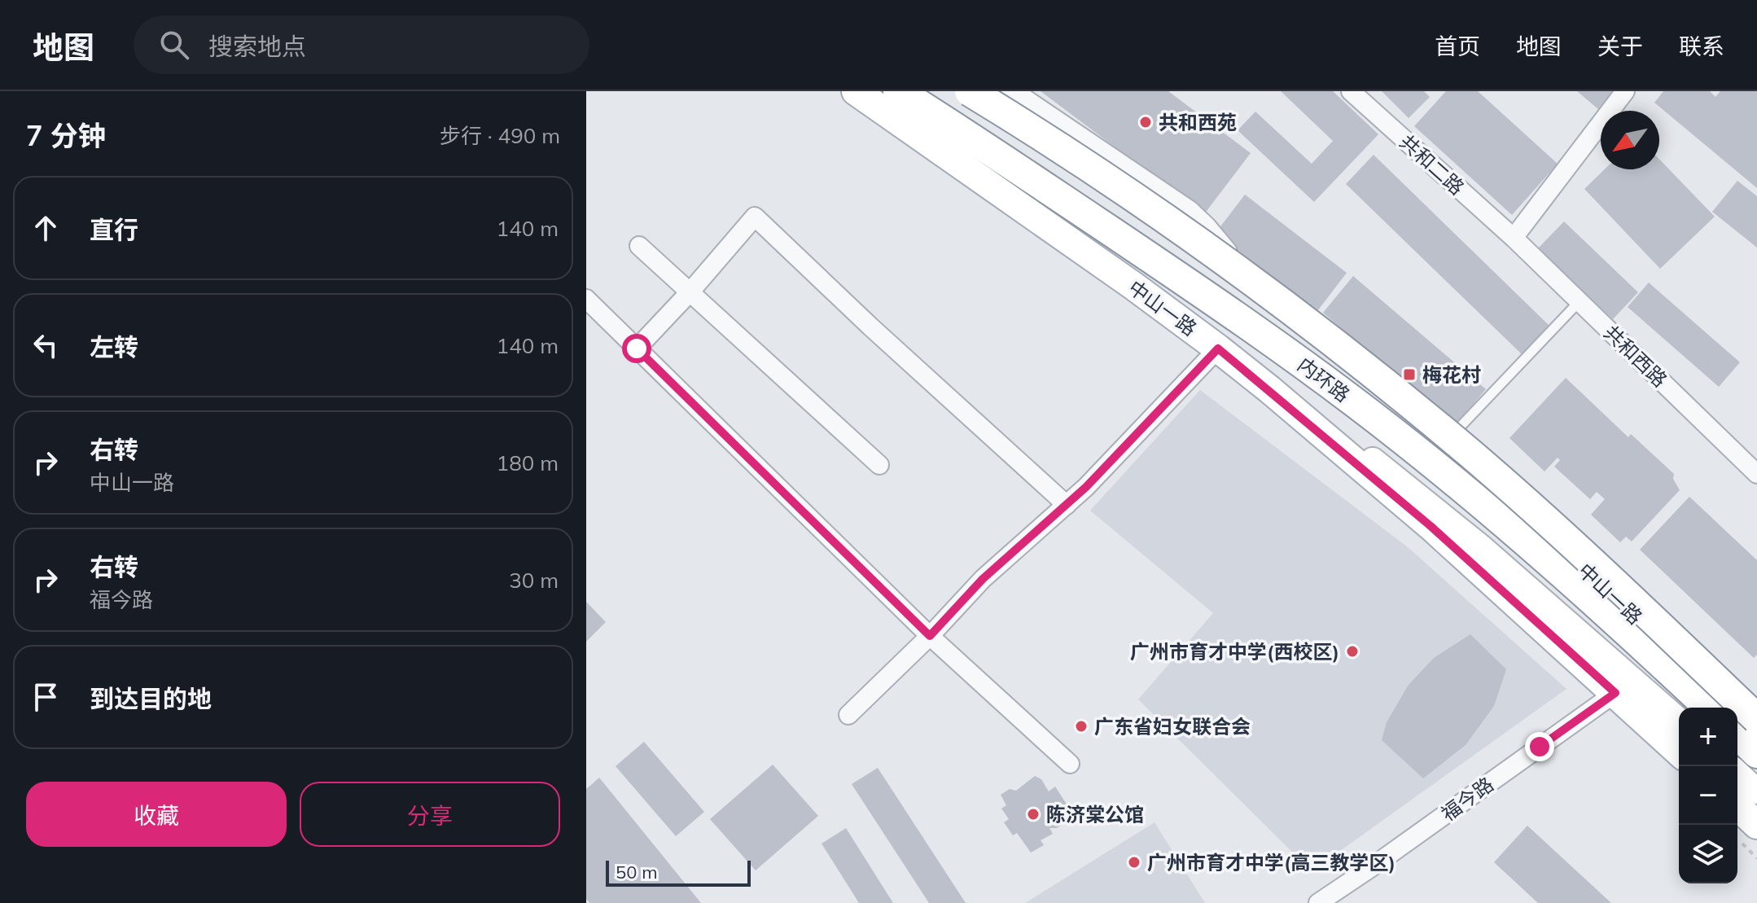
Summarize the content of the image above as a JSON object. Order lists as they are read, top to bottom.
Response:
{
  "streets": {
    "highway": ["内环路"],
    "main road": ["中山一路"],
    "street": ["共和二路", "共和西路", "福今路"]
  },
  "crossings": [
    ["共和二路", "共和西路"],
    ["中山一路", "内环路"],
    ["中山一路", "福今路"]
  ],
  "places": {
    "other": [
      "共和西苑",
      "广州市育才中学(西校区)",
      "广东省妇女联合会",
      "陈济棠公馆",
      "广州市育才中学(高三教学区)"
    ],
    "transit": ["梅花村"]
  },
  "scale_bar": "50 m",
  "north": "bottom left",
  "page": {
    "header": "地图",
    "search": "搜索地点",
    "nav": [
      "首页",
      "地图",
      "关于",
      "联系"
    ],
    "heading": ["7 分钟", "步行 · 490 m"],
    "list": [
      ["直行", "140 m"],
      ["左转", "140 m"],
      ["右转", "中山一路", "180 m"],
      ["右转", "福今路", "30 m"],
      "到达目的地"
    ],
    "map_buttons": ["+", "−"],
    "buttons": ["收藏", "分享"],
    "scale": "50 m"
  }
}
